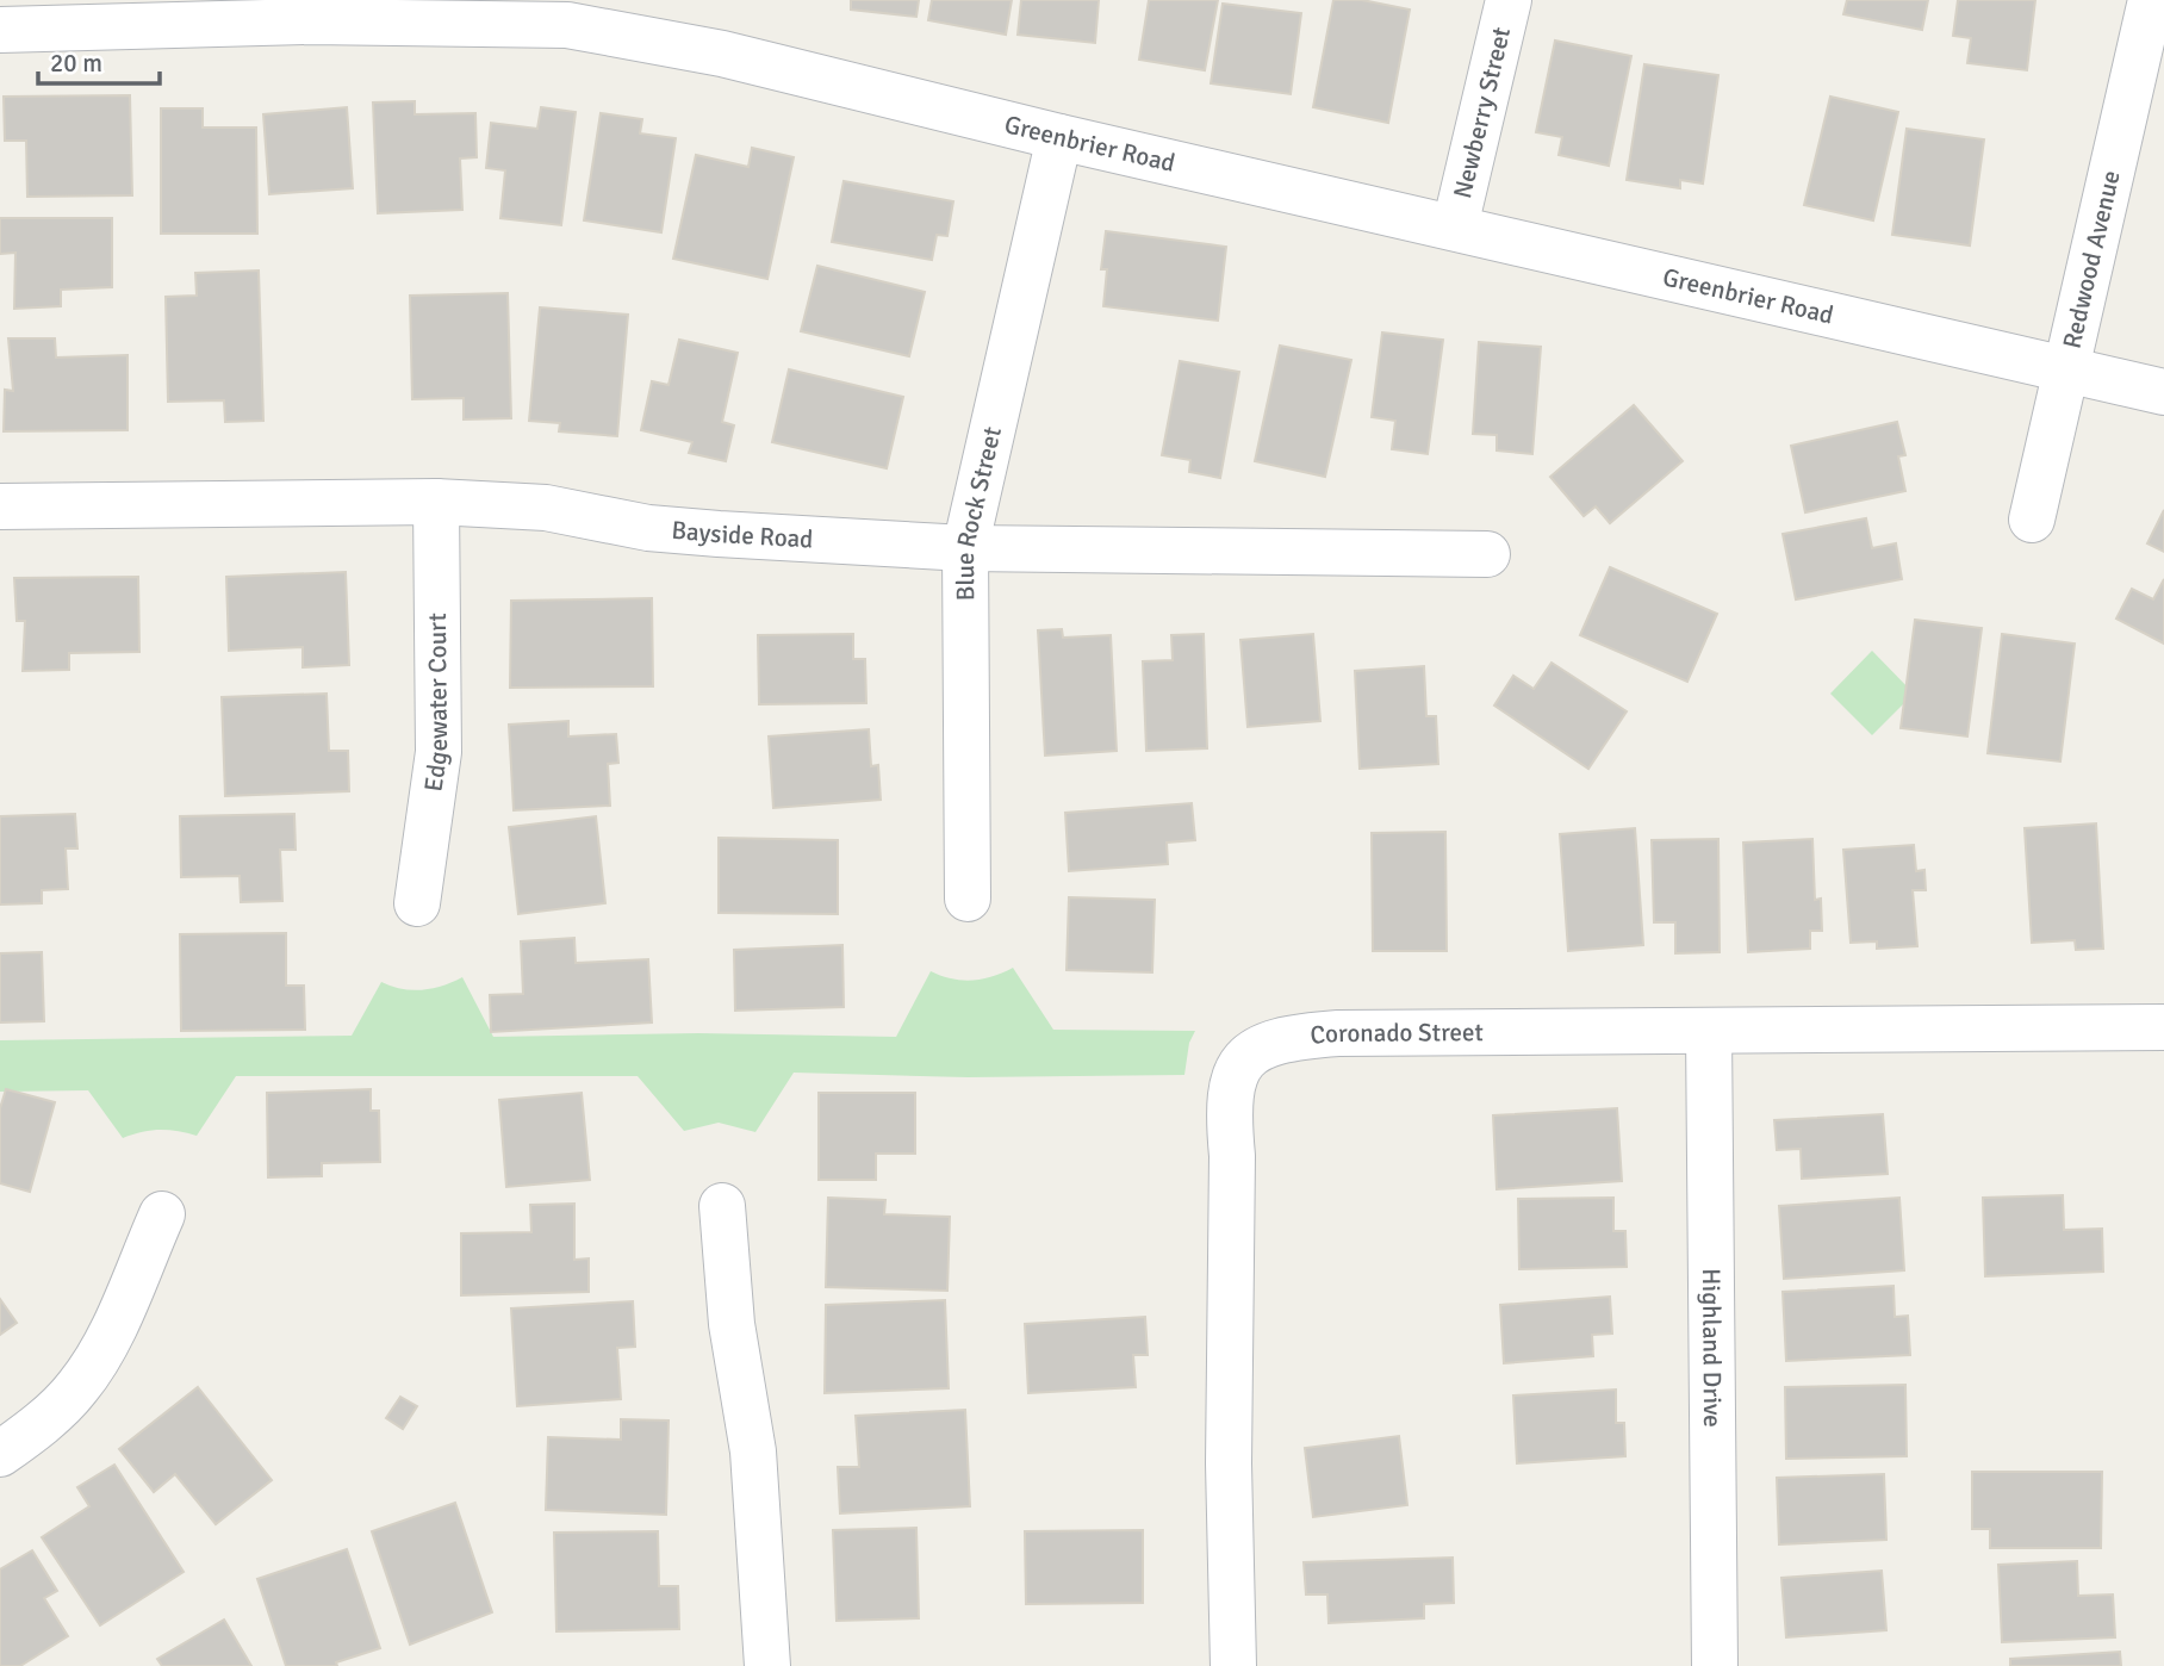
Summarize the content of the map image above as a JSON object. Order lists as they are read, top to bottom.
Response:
{
  "streets": {
    "street": [
      "Newberry Street",
      "Greenbrier Road",
      "Redwood Avenue",
      "Blue Rock Street",
      "Bayside Road",
      "Edgewater Court",
      "Coronado Street",
      "Highland Drive"
    ]
  },
  "crossings": [
    ["Newberry Street", "Greenbrier Road"],
    ["Greenbrier Road", "Redwood Avenue"],
    ["Greenbrier Road", "Blue Rock Street"],
    ["Blue Rock Street", "Bayside Road"],
    ["Bayside Road", "Edgewater Court"],
    ["Coronado Street", "Highland Drive"]
  ],
  "scale_bar": "20 m"
}
